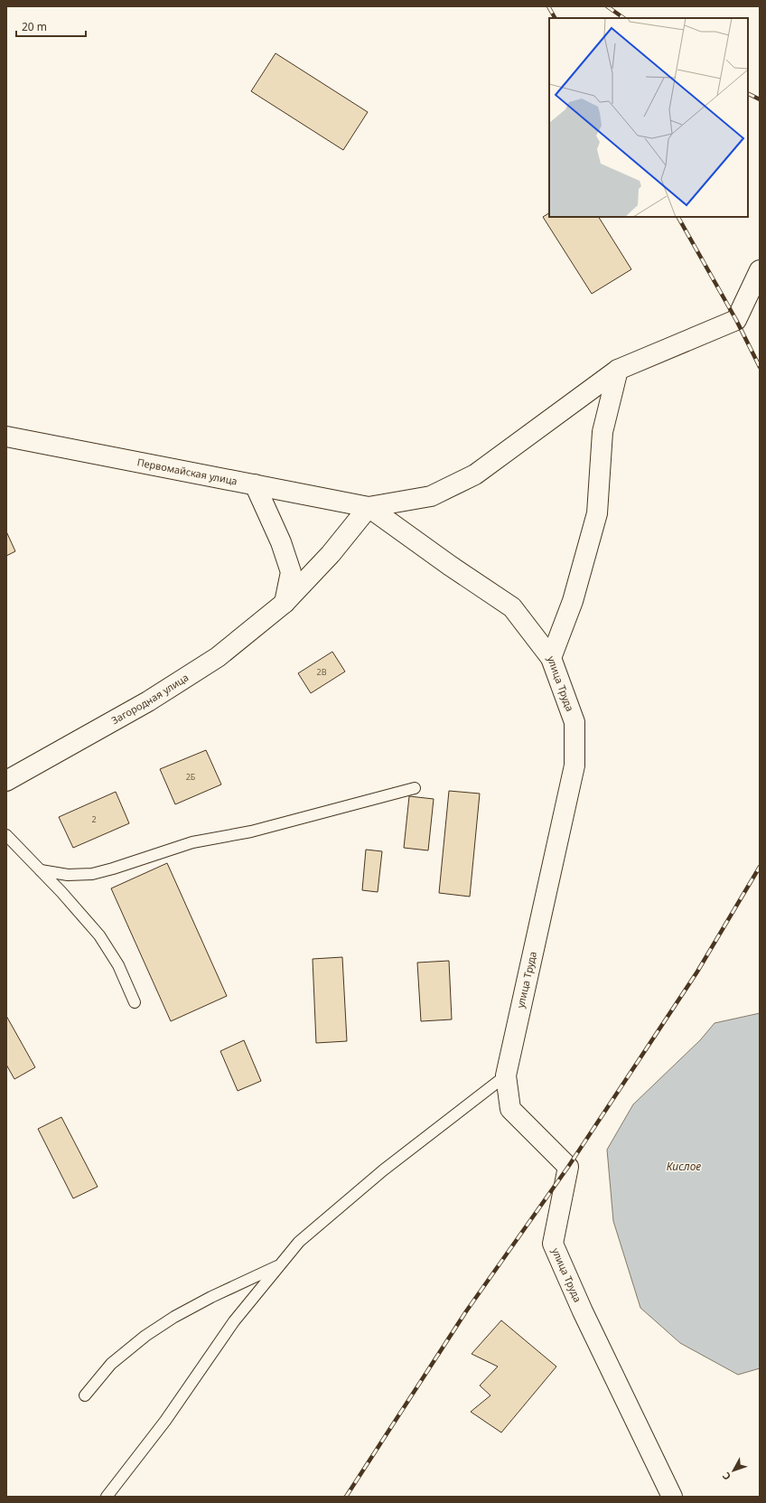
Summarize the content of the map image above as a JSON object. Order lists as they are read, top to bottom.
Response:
{
  "streets": {
    "street": ["Первомайская улица", "улица Труда", "Загородная улица"]
  },
  "crossings": [
    ["Первомайская улица", "улица Труда"],
    ["Первомайская улица", "Загородная улица"],
    ["улица Труда", "Загородная улица"]
  ],
  "water": ["Кислое"],
  "house_numbers": ["2В", "2Б", "2"],
  "scale_bar": "20 m",
  "north": "bottom left"
}
